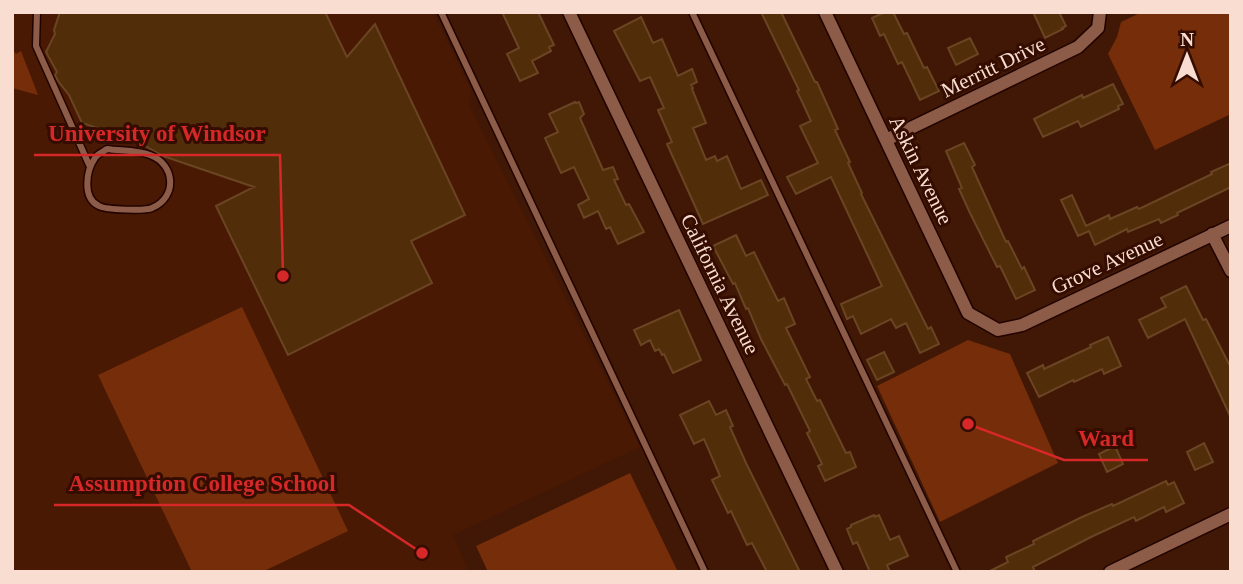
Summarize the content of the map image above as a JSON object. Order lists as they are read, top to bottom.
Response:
{
  "streets": {
    "street": [
      "Merritt Drive",
      "Askin Avenue",
      "Grove Avenue",
      "California Avenue"
    ]
  },
  "crossings": [
    ["Merritt Drive", "Askin Avenue"],
    ["Askin Avenue", "Grove Avenue"]
  ],
  "places": ["University of Windsor", "Ward", "Assumption College School"],
  "north": "top"
}
